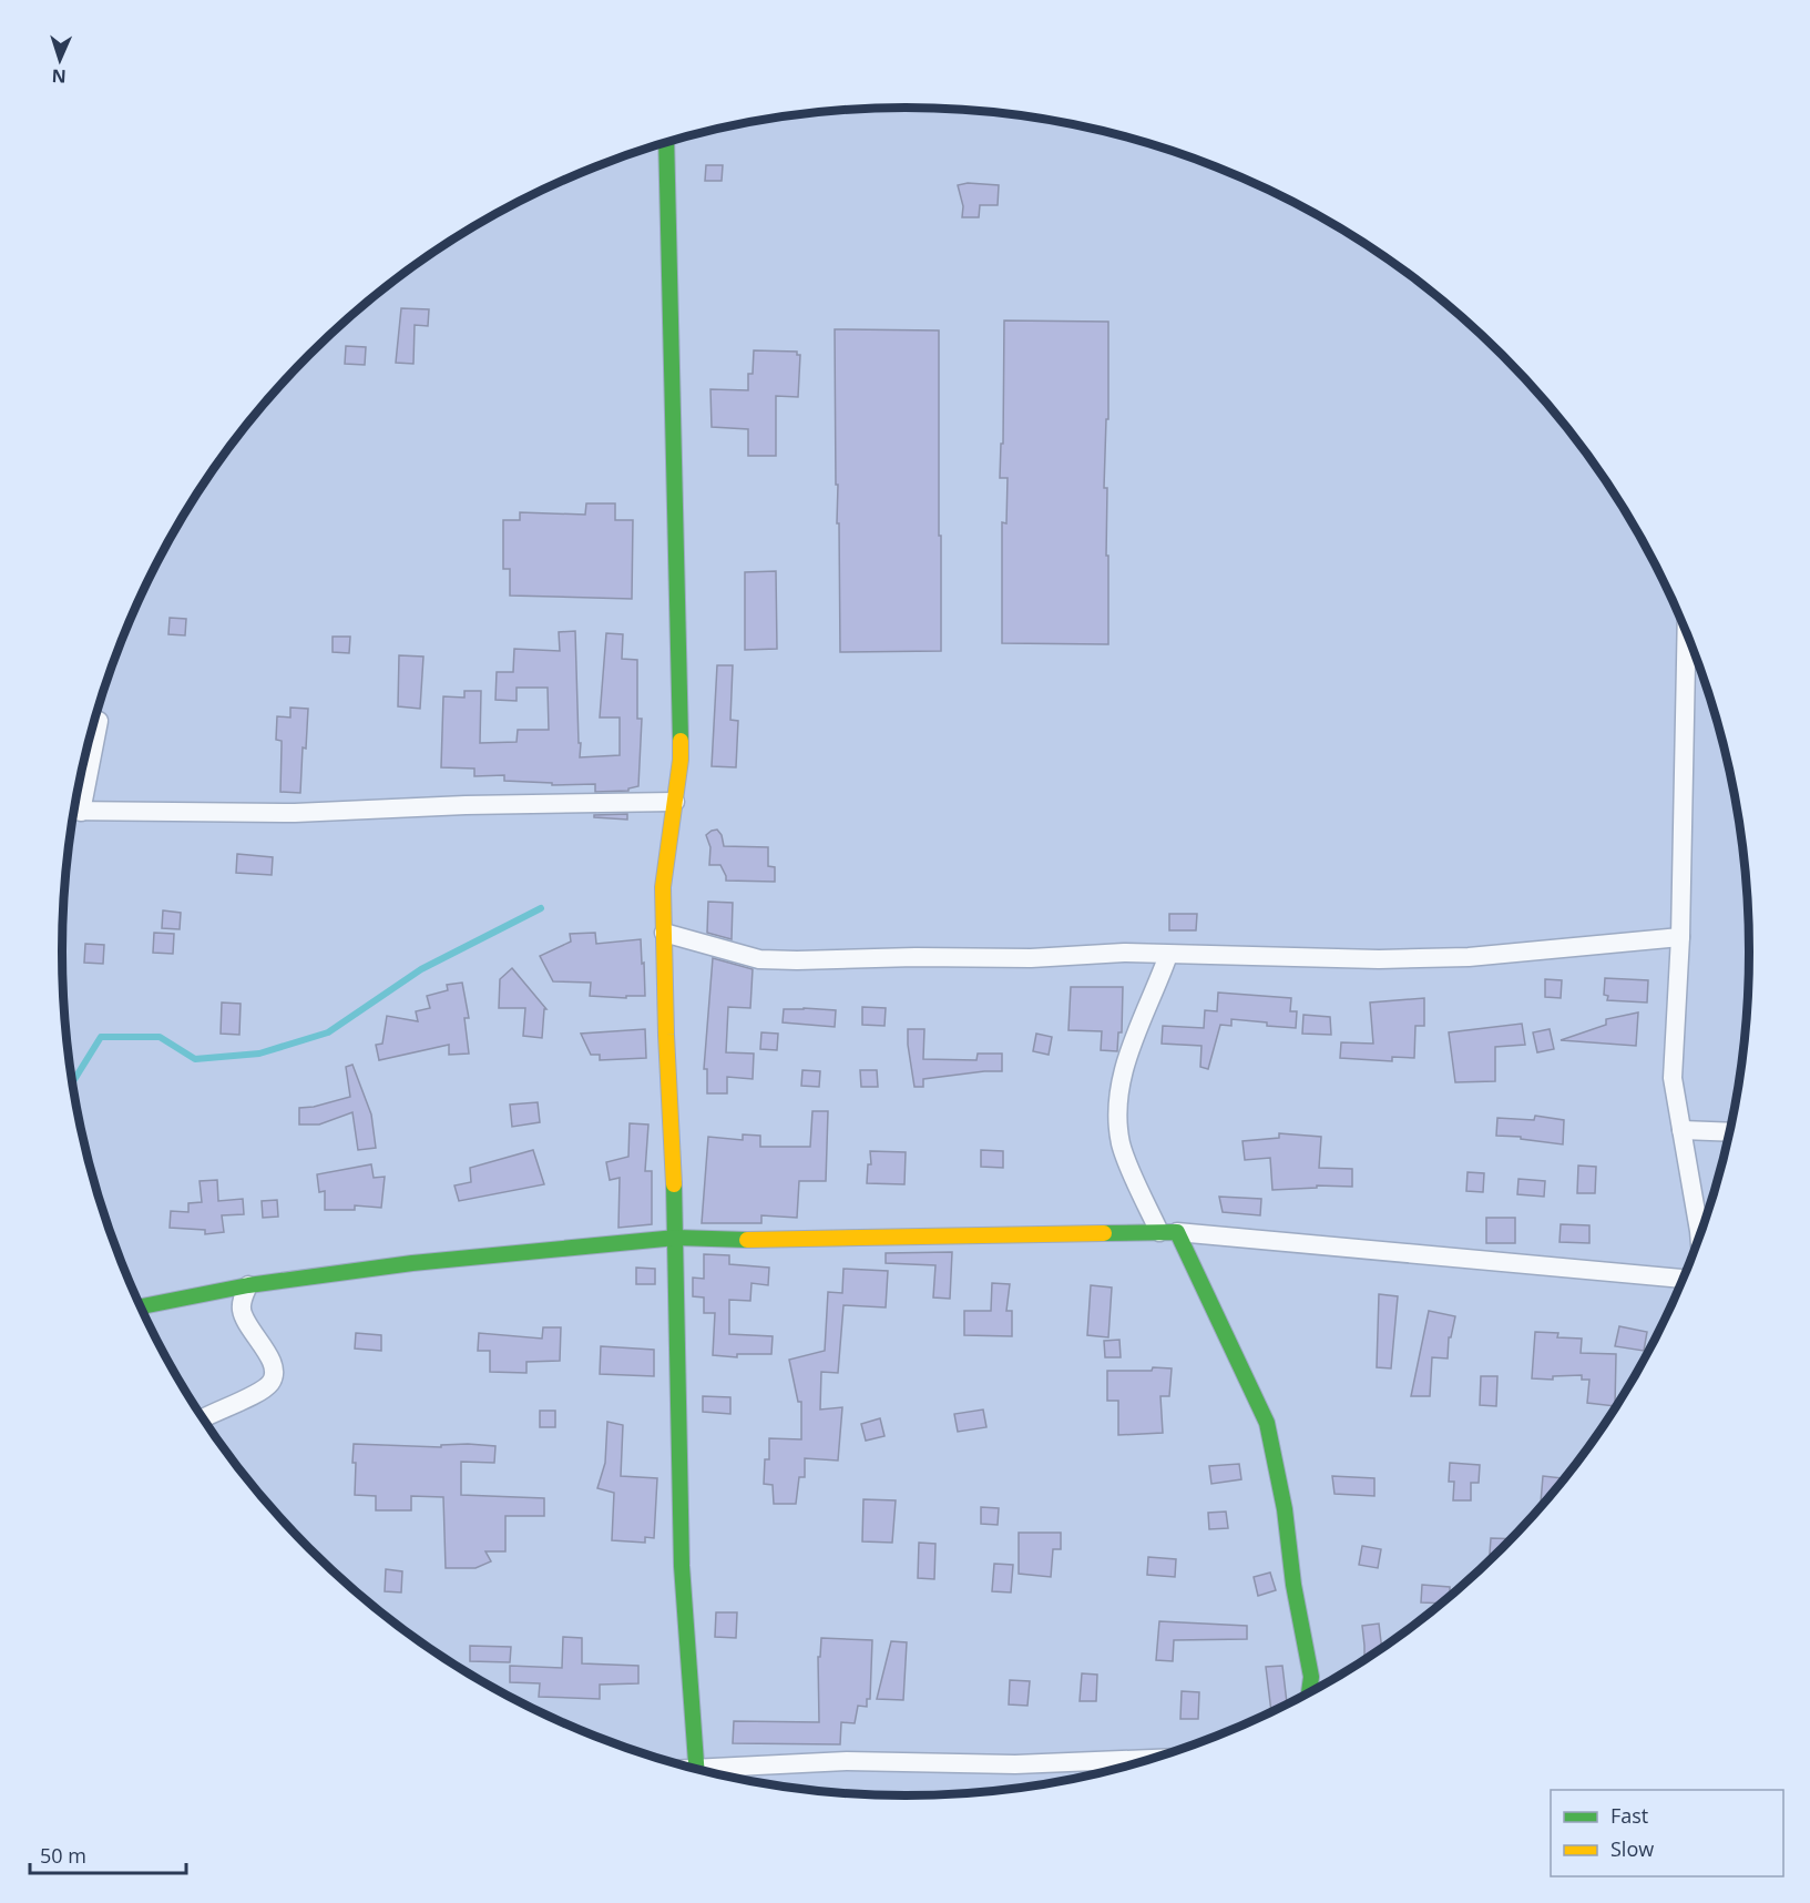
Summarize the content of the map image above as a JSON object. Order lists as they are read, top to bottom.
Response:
{
  "legend": ["Fast", "Slow"],
  "scale_bar": "50 m",
  "north": "bottom"
}
